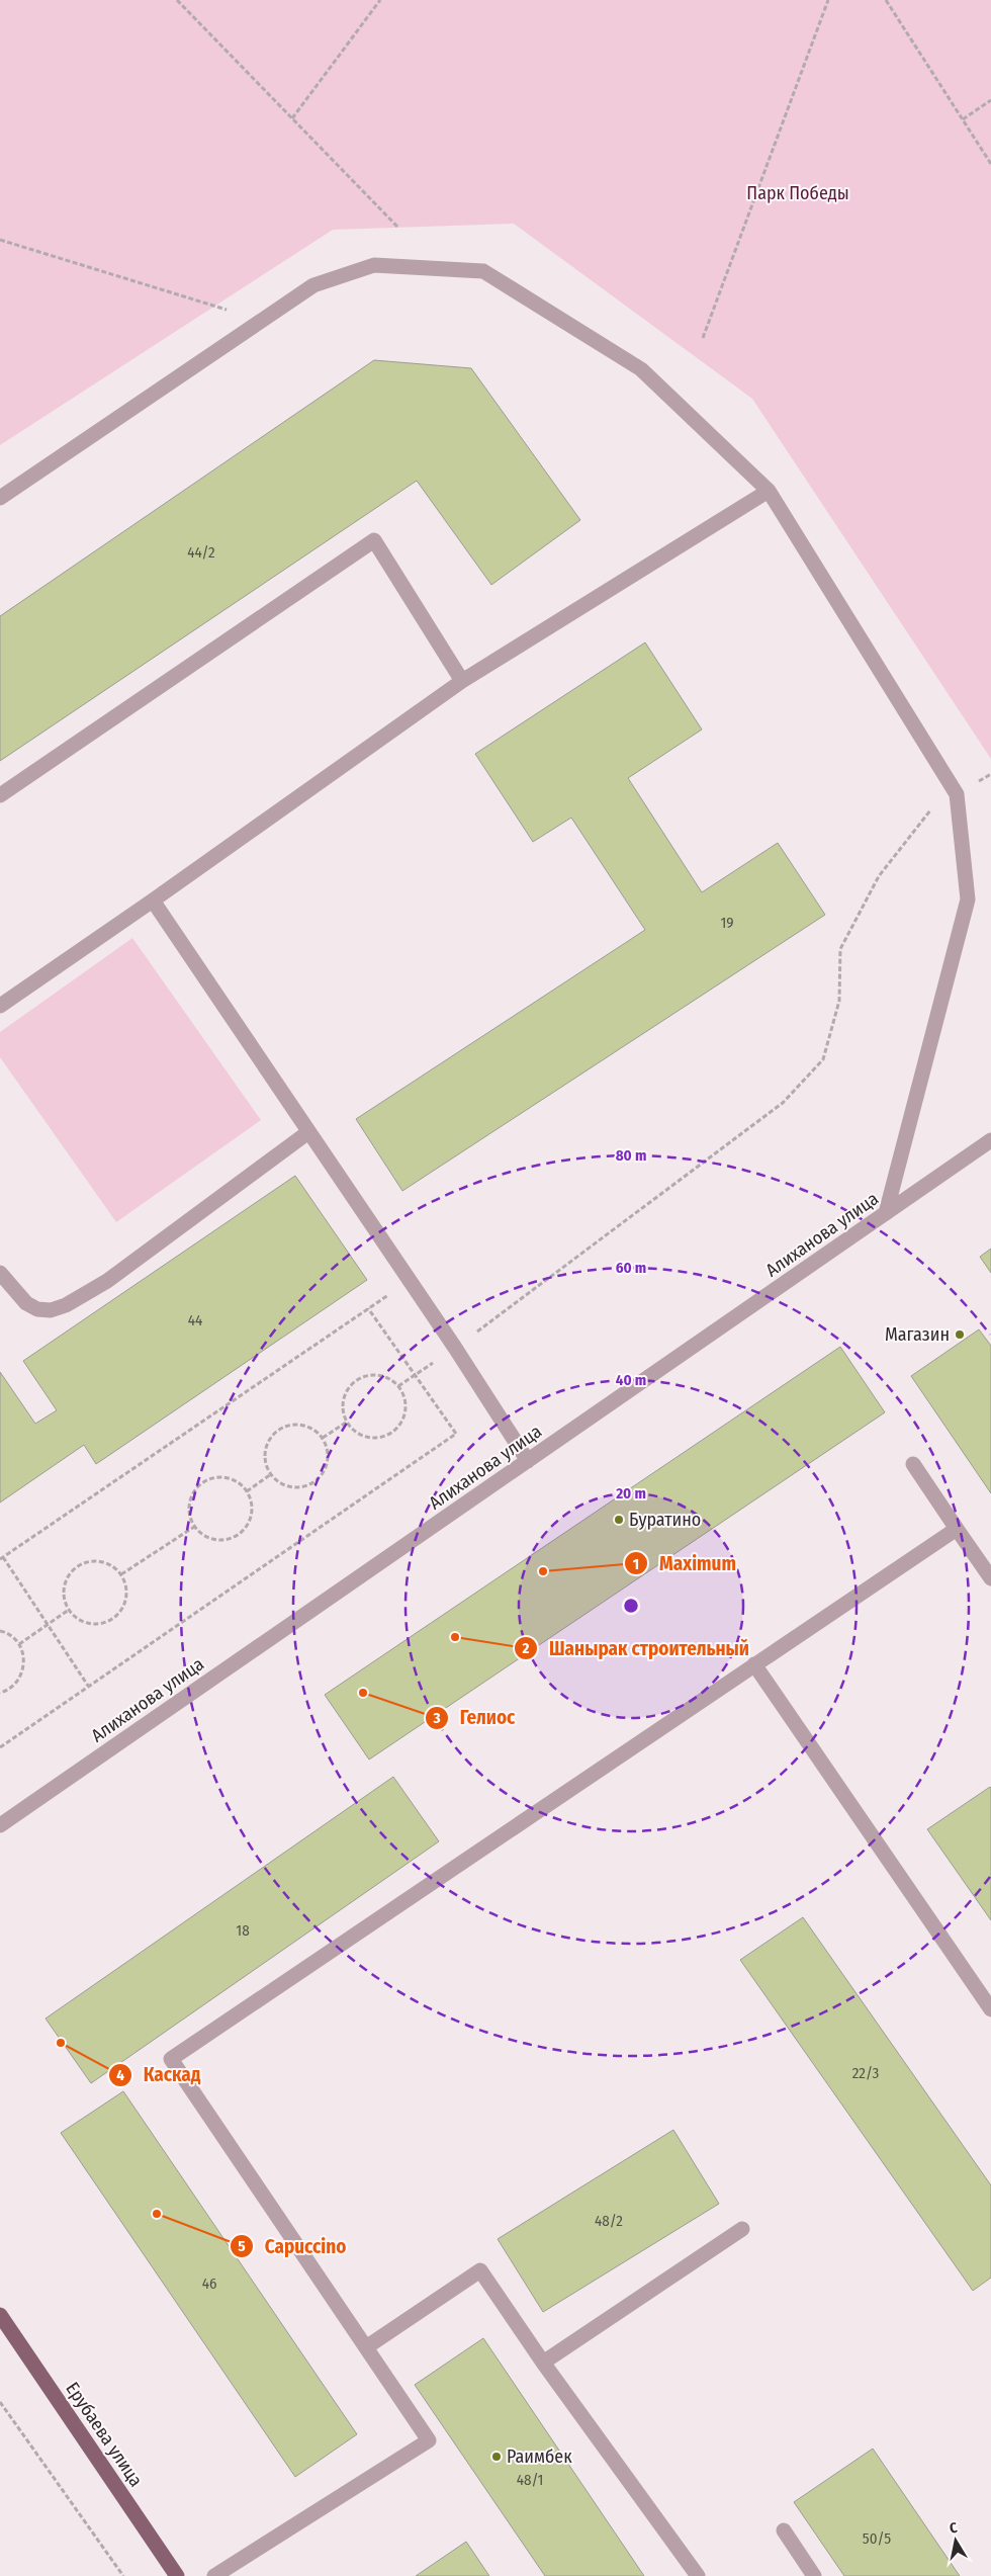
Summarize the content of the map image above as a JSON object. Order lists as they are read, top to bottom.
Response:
{
  "streets": {
    "main road": ["Ерубаева улица"],
    "street": ["Алиханова улица"]
  },
  "parks": ["Парк Победы"],
  "places": [
    "Магазин",
    "Буратино",
    "Maximum",
    "Шанырак строительный",
    "Гелиос",
    "Каскад",
    "Capuccino",
    "Раимбек"
  ],
  "house_numbers": [
    "44/2",
    "19",
    "44",
    "18",
    "22/3",
    "48/2",
    "46",
    "48/1",
    "50/5"
  ],
  "north": "top",
  "rings": [
    "80 m",
    "60 m",
    "40 m",
    "20 m"
  ]
}
